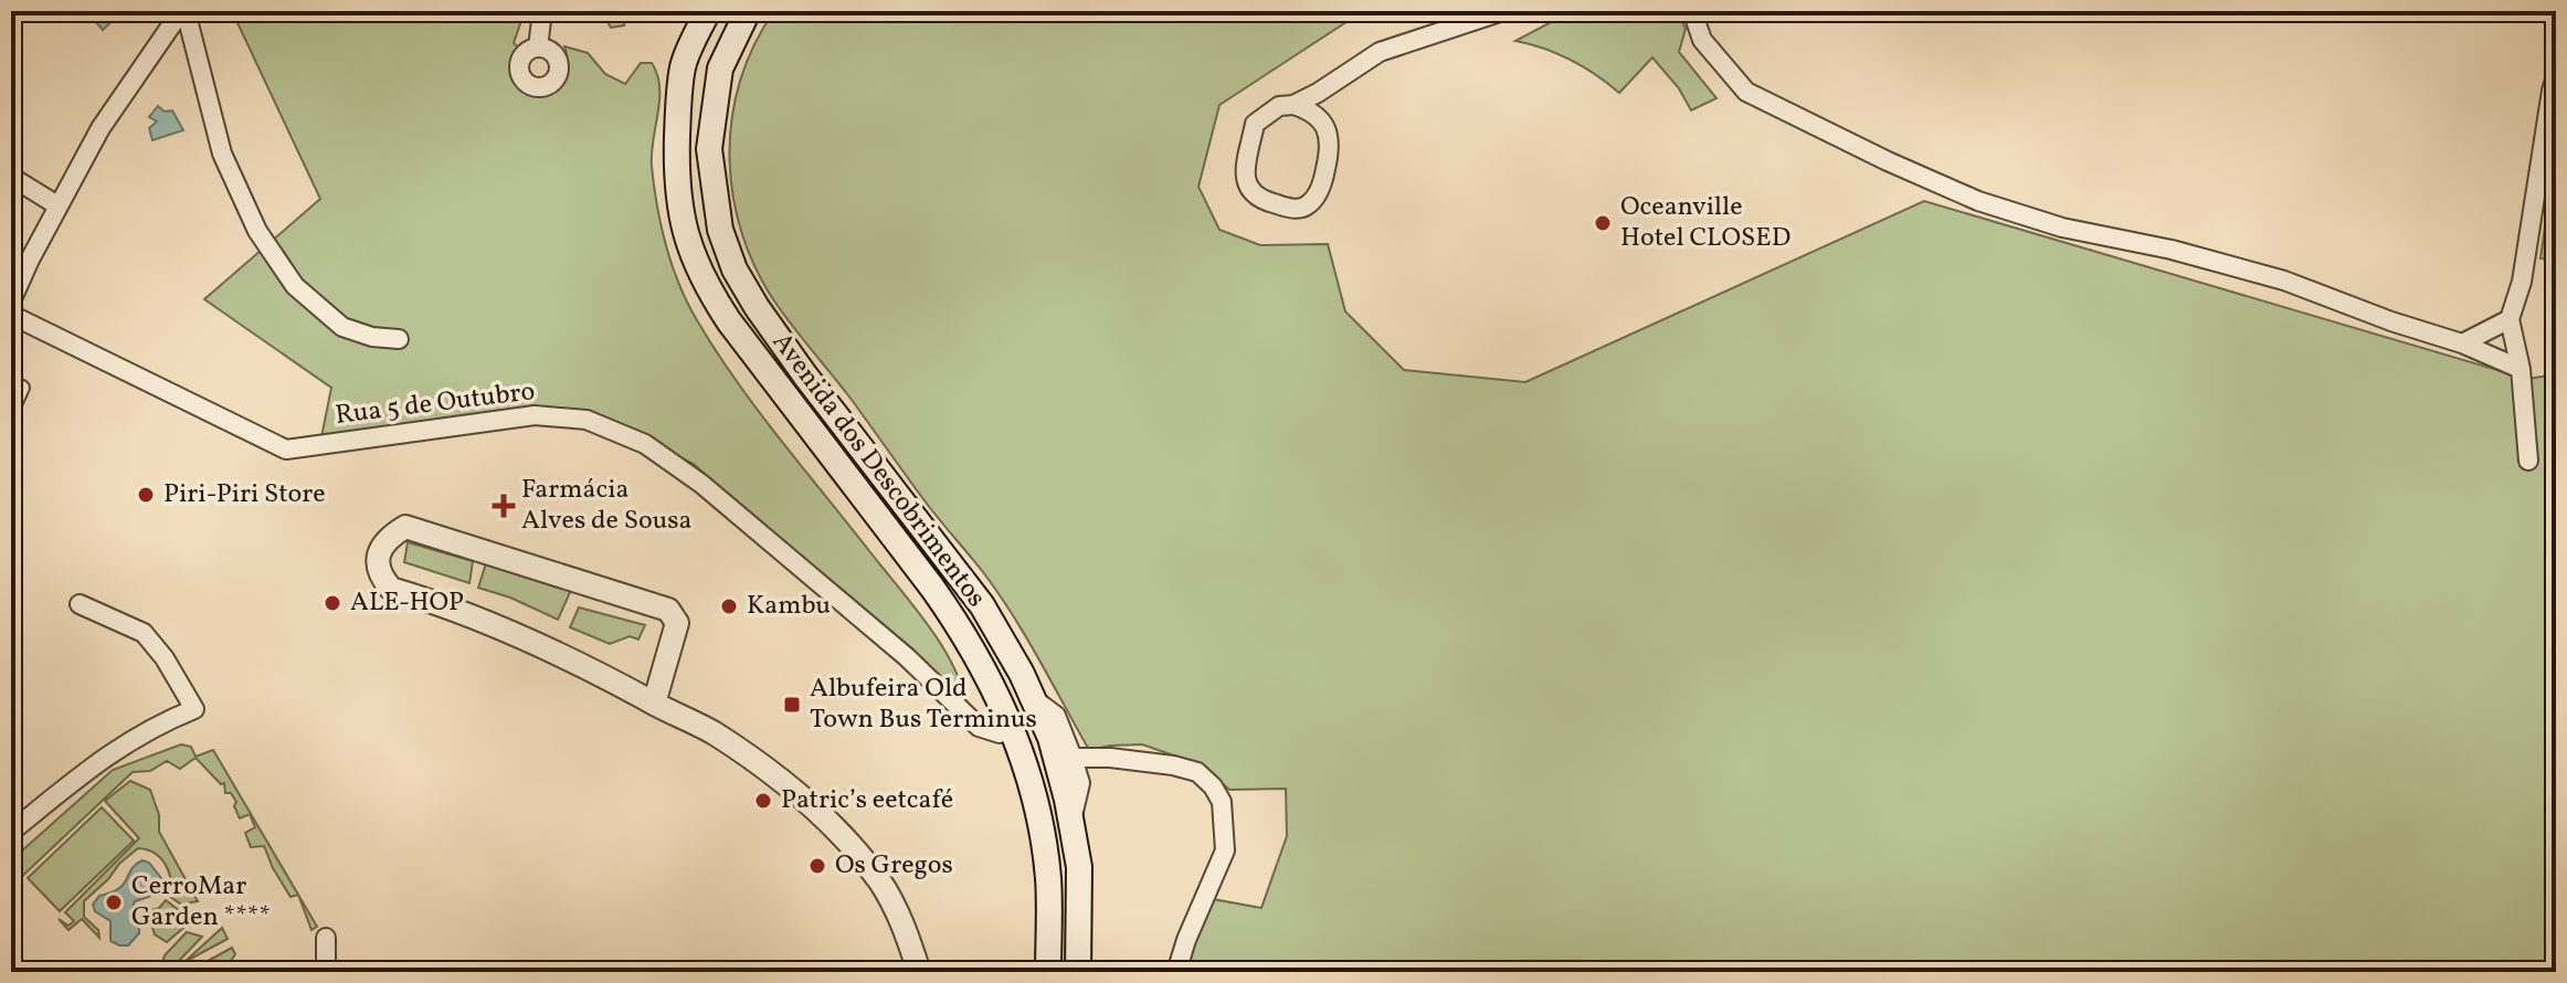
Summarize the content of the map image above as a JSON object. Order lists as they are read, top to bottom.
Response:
{
  "streets": {
    "main road": ["Avenida dos Descobrimentos"],
    "street": ["Rua 5 de Outubro"]
  },
  "places": {
    "other": [
      "Oceanville Hotel CLOSED",
      "Piri-Piri Store",
      "ALE-HOP",
      "Kambu",
      "Patric’s eetcafé",
      "Os Gregos",
      "CerroMar Garden ****"
    ],
    "health": ["Farmácia Alves de Sousa"],
    "transit": ["Albufeira Old Town Bus Terminus"]
  }
}
